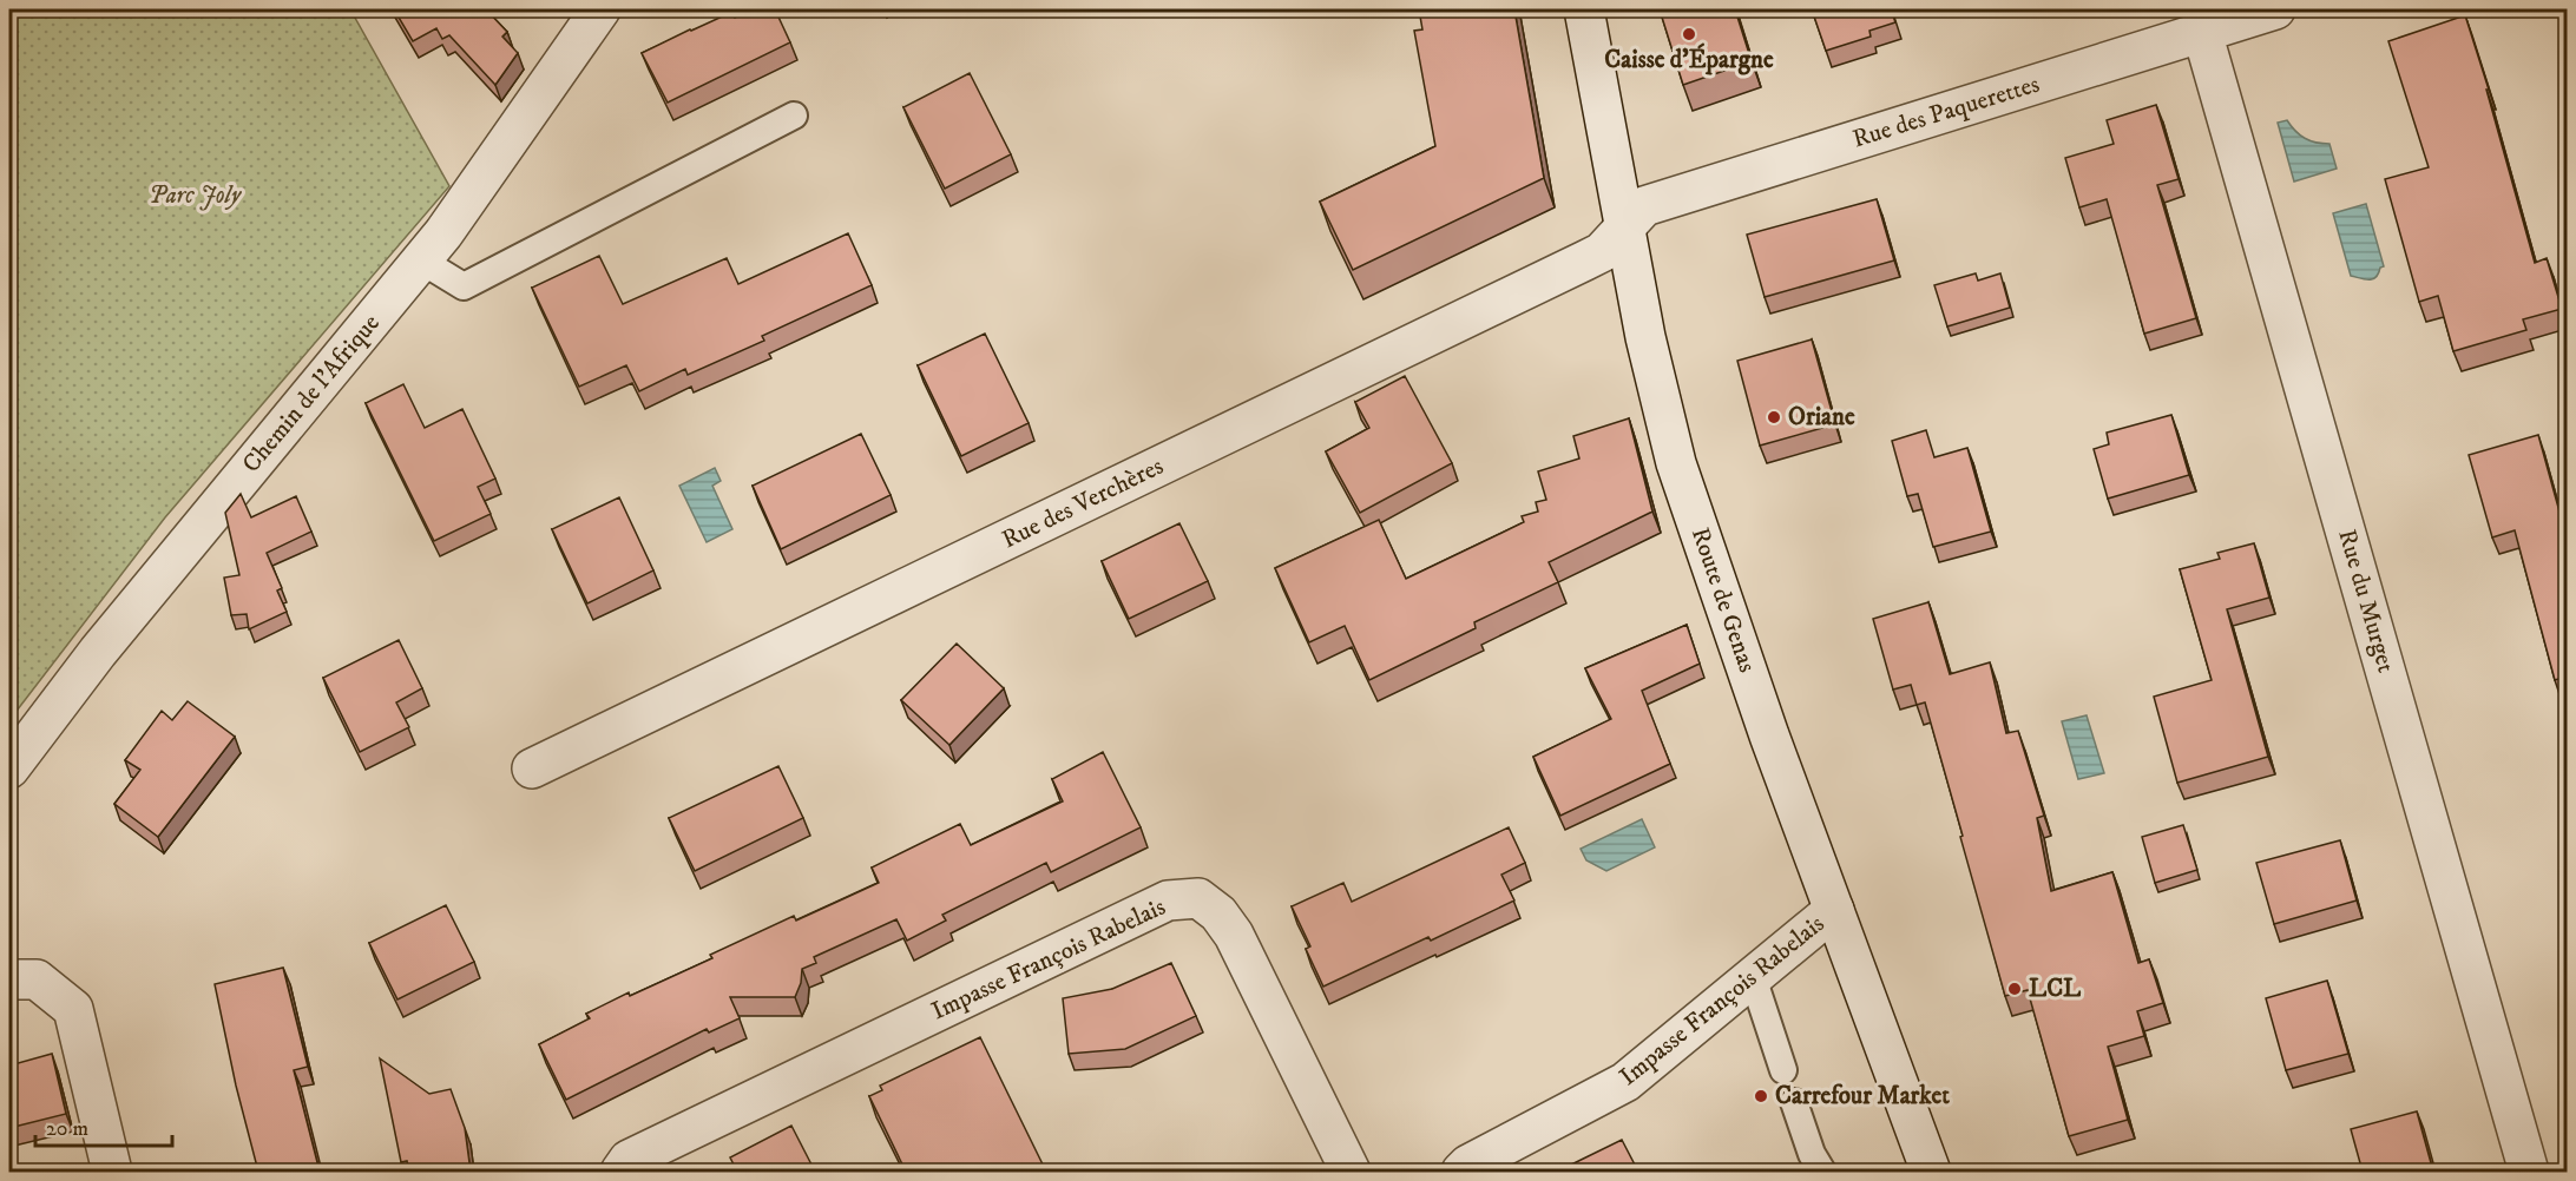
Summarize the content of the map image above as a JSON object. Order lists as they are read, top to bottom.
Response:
{
  "streets": {
    "street": [
      "Rue des Paquerettes",
      "Chemin de l'Afrique",
      "Rue des Verchères",
      "Route de Genas",
      "Rue du Murget",
      "Impasse François Rabelais"
    ]
  },
  "crossings": [
    ["Rue des Paquerettes", "Rue des Verchères"],
    ["Rue des Paquerettes", "Route de Genas"],
    ["Rue des Paquerettes", "Rue du Murget"],
    ["Rue des Verchères", "Route de Genas"],
    ["Route de Genas", "Impasse François Rabelais"]
  ],
  "parks": ["Parc Joly"],
  "places": [
    "Caisse d'Épargne",
    "Oriane",
    "LCL",
    "Carrefour Market"
  ],
  "scale_bar": "20 m"
}
